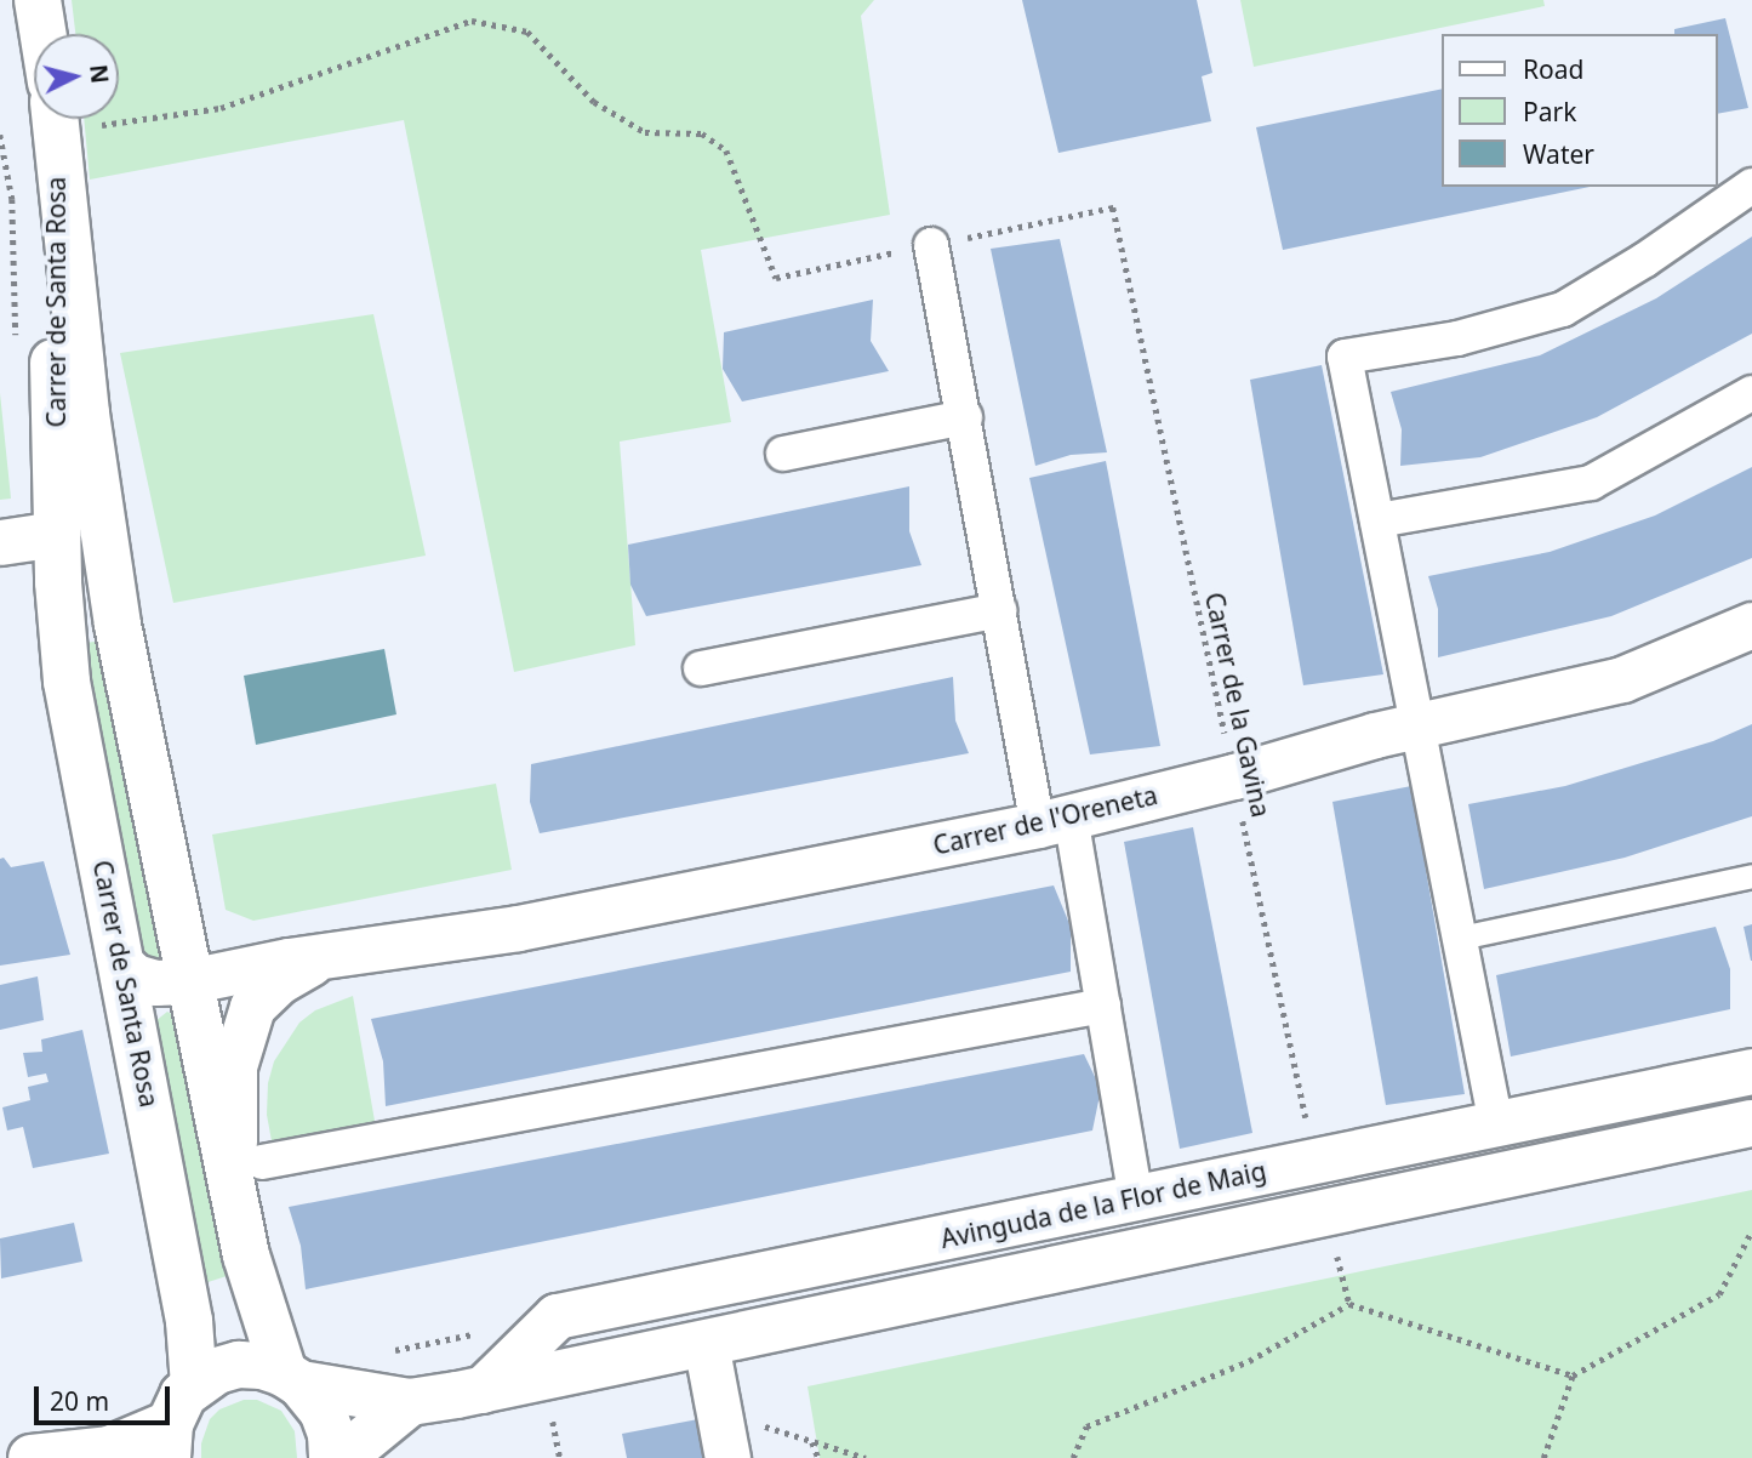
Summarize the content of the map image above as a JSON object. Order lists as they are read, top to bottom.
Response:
{
  "streets": {
    "main road": ["Carrer de Santa Rosa", "Avinguda de la Flor de Maig"],
    "street": ["Carrer de l'Oreneta"],
    "path": ["Carrer de la Gavina"]
  },
  "crossings": [
    ["Carrer de Santa Rosa", "Carrer de l'Oreneta"],
    ["Carrer de la Gavina", "Carrer de l'Oreneta"],
    ["Carrer de la Gavina", "Avinguda de la Flor de Maig"]
  ],
  "legend": ["Road", "Park", "Water"],
  "scale_bar": "20 m",
  "north": "right"
}
